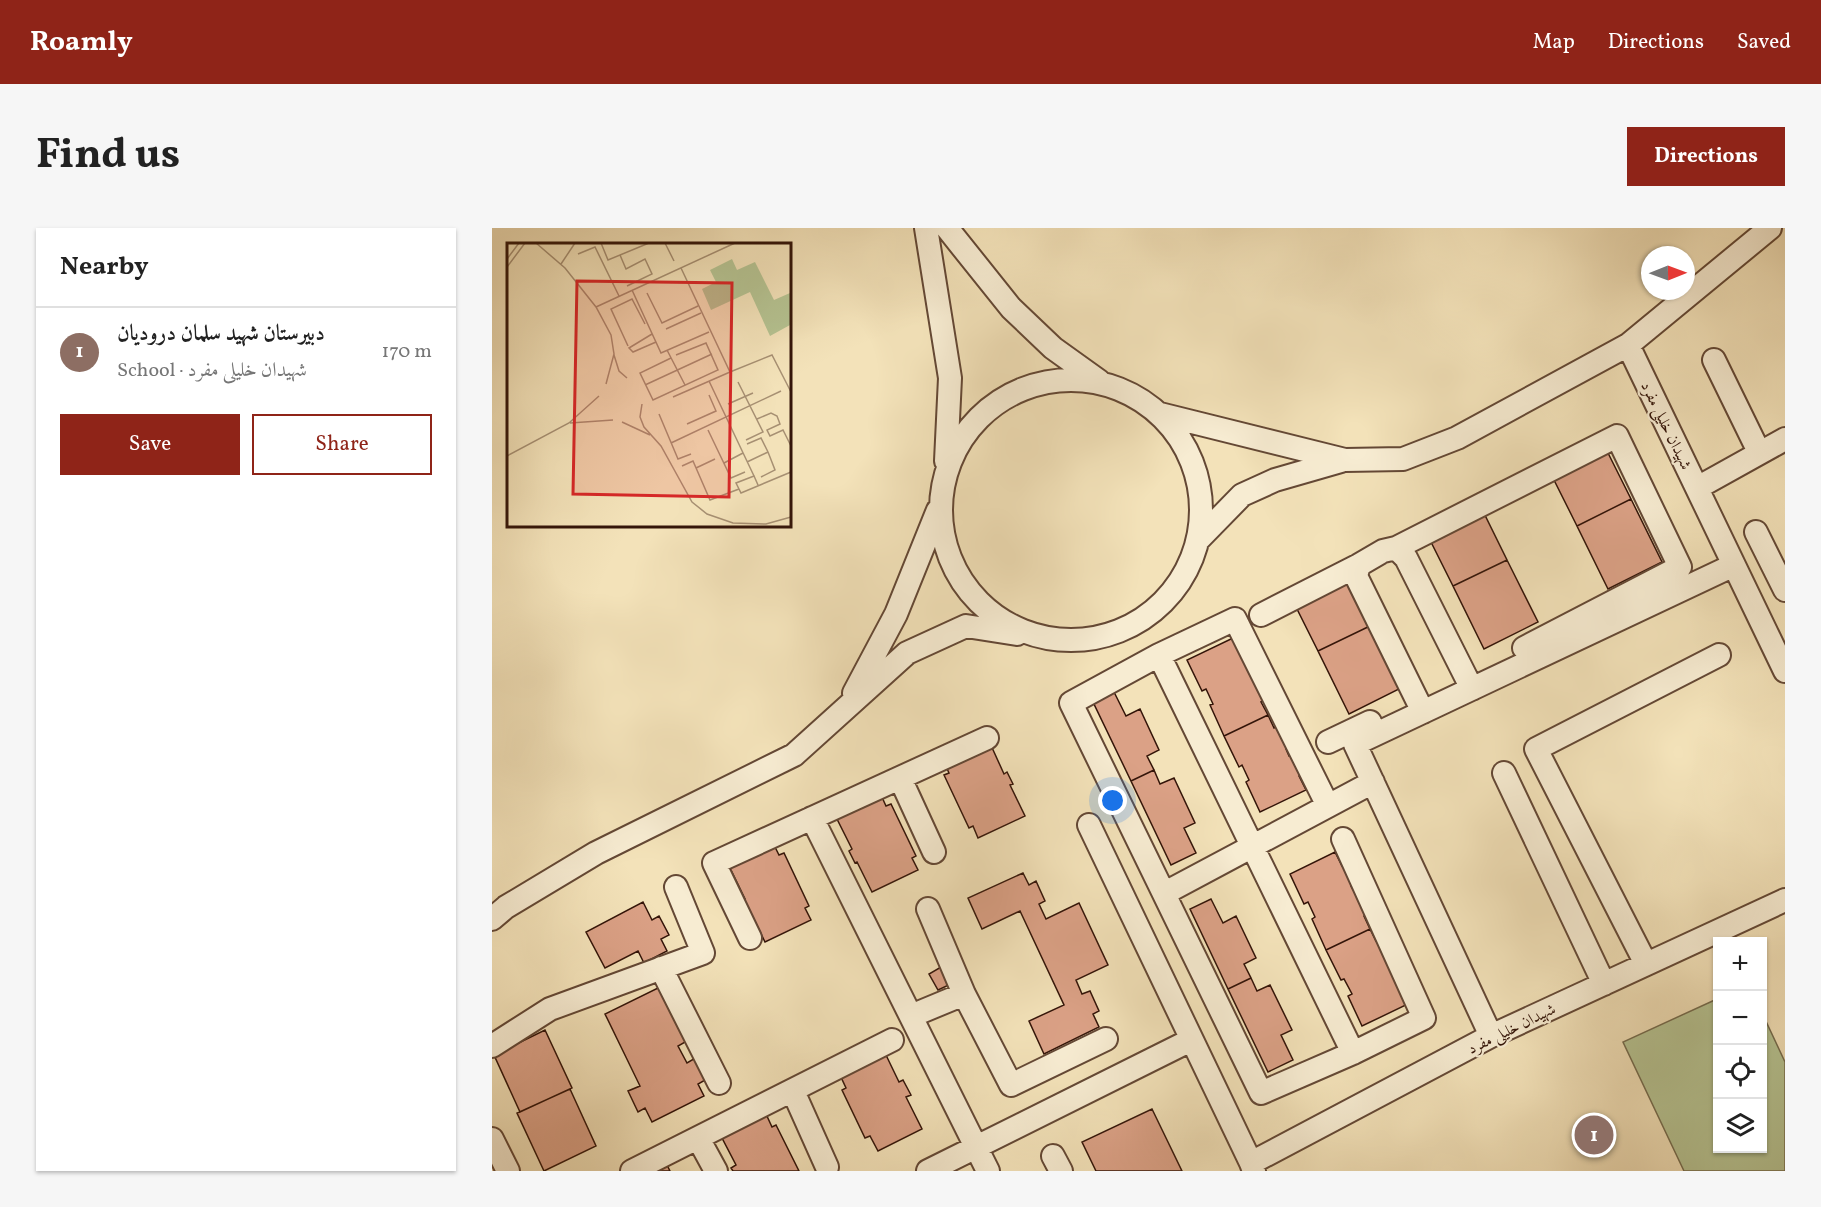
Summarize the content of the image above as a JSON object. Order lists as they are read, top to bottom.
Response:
{
  "streets": {
    "street": ["شهیدان خلیلی مفرد"]
  },
  "north": "right",
  "page": {
    "header": "Roamly",
    "nav": ["Map", "Directions", "Saved"],
    "title": "Find us",
    "buttons": [
      "Directions",
      ["Save", "Share"]
    ],
    "heading": "Nearby",
    "list": [
      {
        "mark": "1",
        "name": "دبیرستان شهید سلمان درودیان",
        "note": "School · شهیدان خلیلی مفرد",
        "value": "170 m"
      }
    ],
    "map_buttons": ["+", "−"],
    "pins": "1"
  }
}
